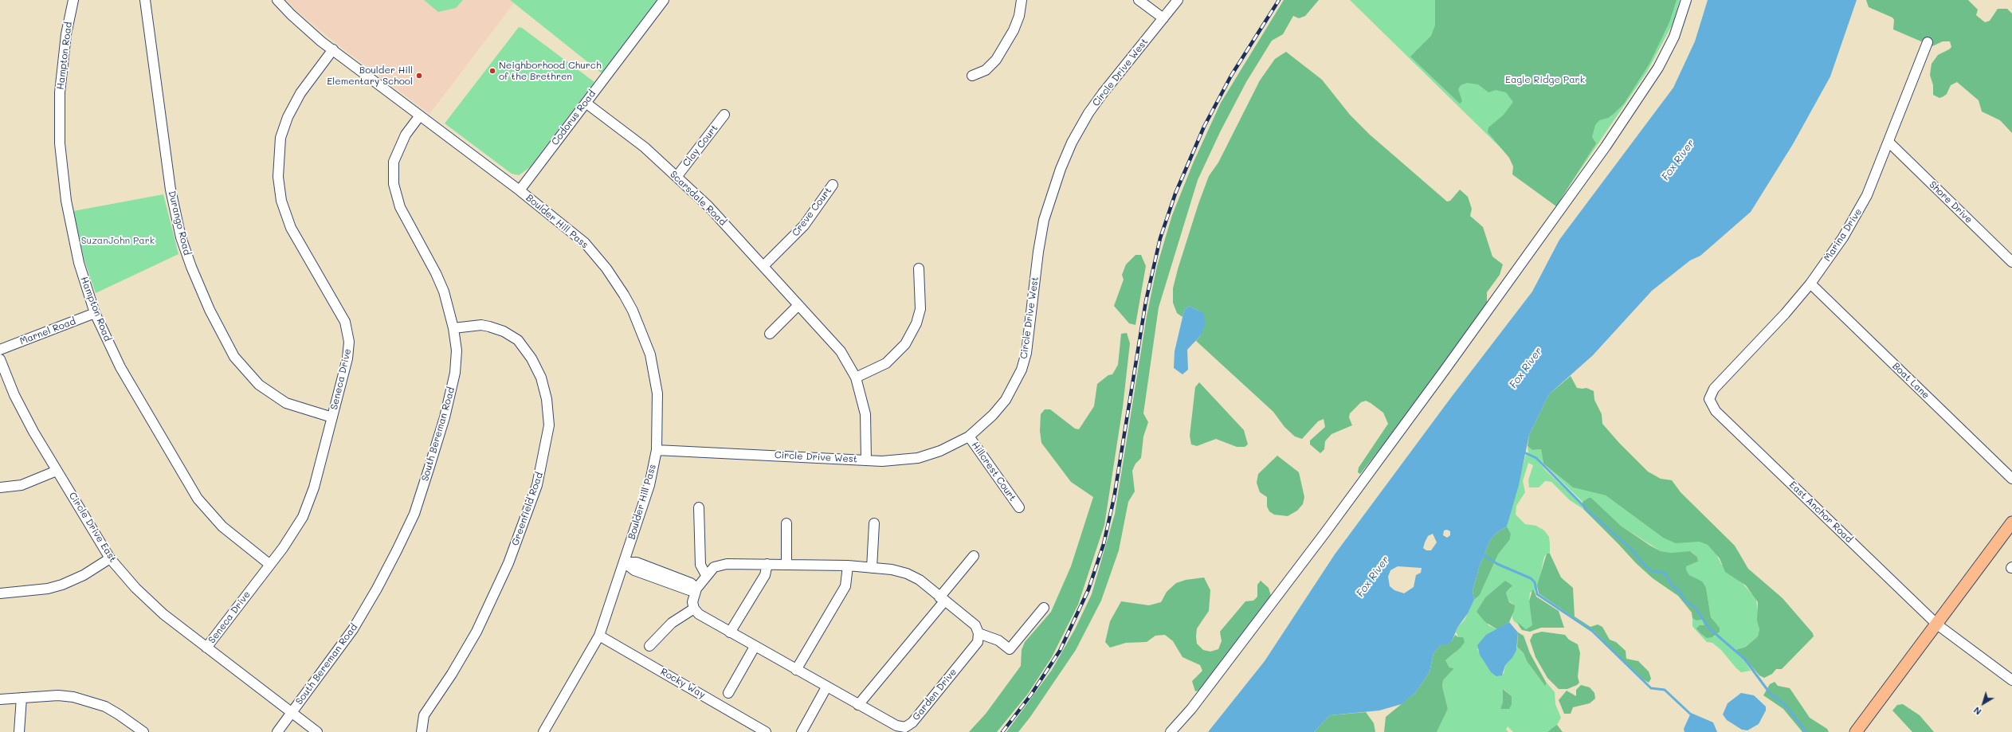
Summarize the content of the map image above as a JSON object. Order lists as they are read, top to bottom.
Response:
{
  "streets": {
    "street": [
      "Hampton Road",
      "Circle Drive West",
      "Codorus Road",
      "Clay Court",
      "Scarsdale Road",
      "Shore Drive",
      "Creve Court",
      "Boulder Hill Pass",
      "Durango Road",
      "Marina Drive",
      "Marnel Road",
      "Seneca Drive",
      "Boat Lane",
      "South Bereman Road",
      "Hillcrest Court",
      "Greenfield Road",
      "East Anchor Road",
      "Circle Drive East",
      "Rocky Way",
      "Garden Drive"
    ]
  },
  "crossings": [
    ["Hampton Road", "Marnel Road"],
    ["Hampton Road", "Seneca Drive"],
    ["Circle Drive West", "Scarsdale Road"],
    ["Circle Drive West", "Boulder Hill Pass"],
    ["Circle Drive West", "Hillcrest Court"],
    ["Codorus Road", "Scarsdale Road"],
    ["Codorus Road", "Boulder Hill Pass"],
    ["Clay Court", "Scarsdale Road"],
    ["Scarsdale Road", "Creve Court"],
    ["Shore Drive", "Marina Drive"],
    ["Boulder Hill Pass", "Seneca Drive"],
    ["Boulder Hill Pass", "South Bereman Road"],
    ["Boulder Hill Pass", "Rocky Way"],
    ["Durango Road", "Seneca Drive"],
    ["Marina Drive", "Boat Lane"],
    ["Marina Drive", "East Anchor Road"],
    ["Seneca Drive", "Circle Drive East"],
    ["South Bereman Road", "Greenfield Road"],
    ["South Bereman Road", "Circle Drive East"]
  ],
  "water": ["Fox River"],
  "parks": ["Eagle Ridge Park", "SuzanJohn Park"],
  "places": ["Neighborhood Church of the Brethren", "Boulder Hill Elementary School"],
  "north": "bottom left"
}
